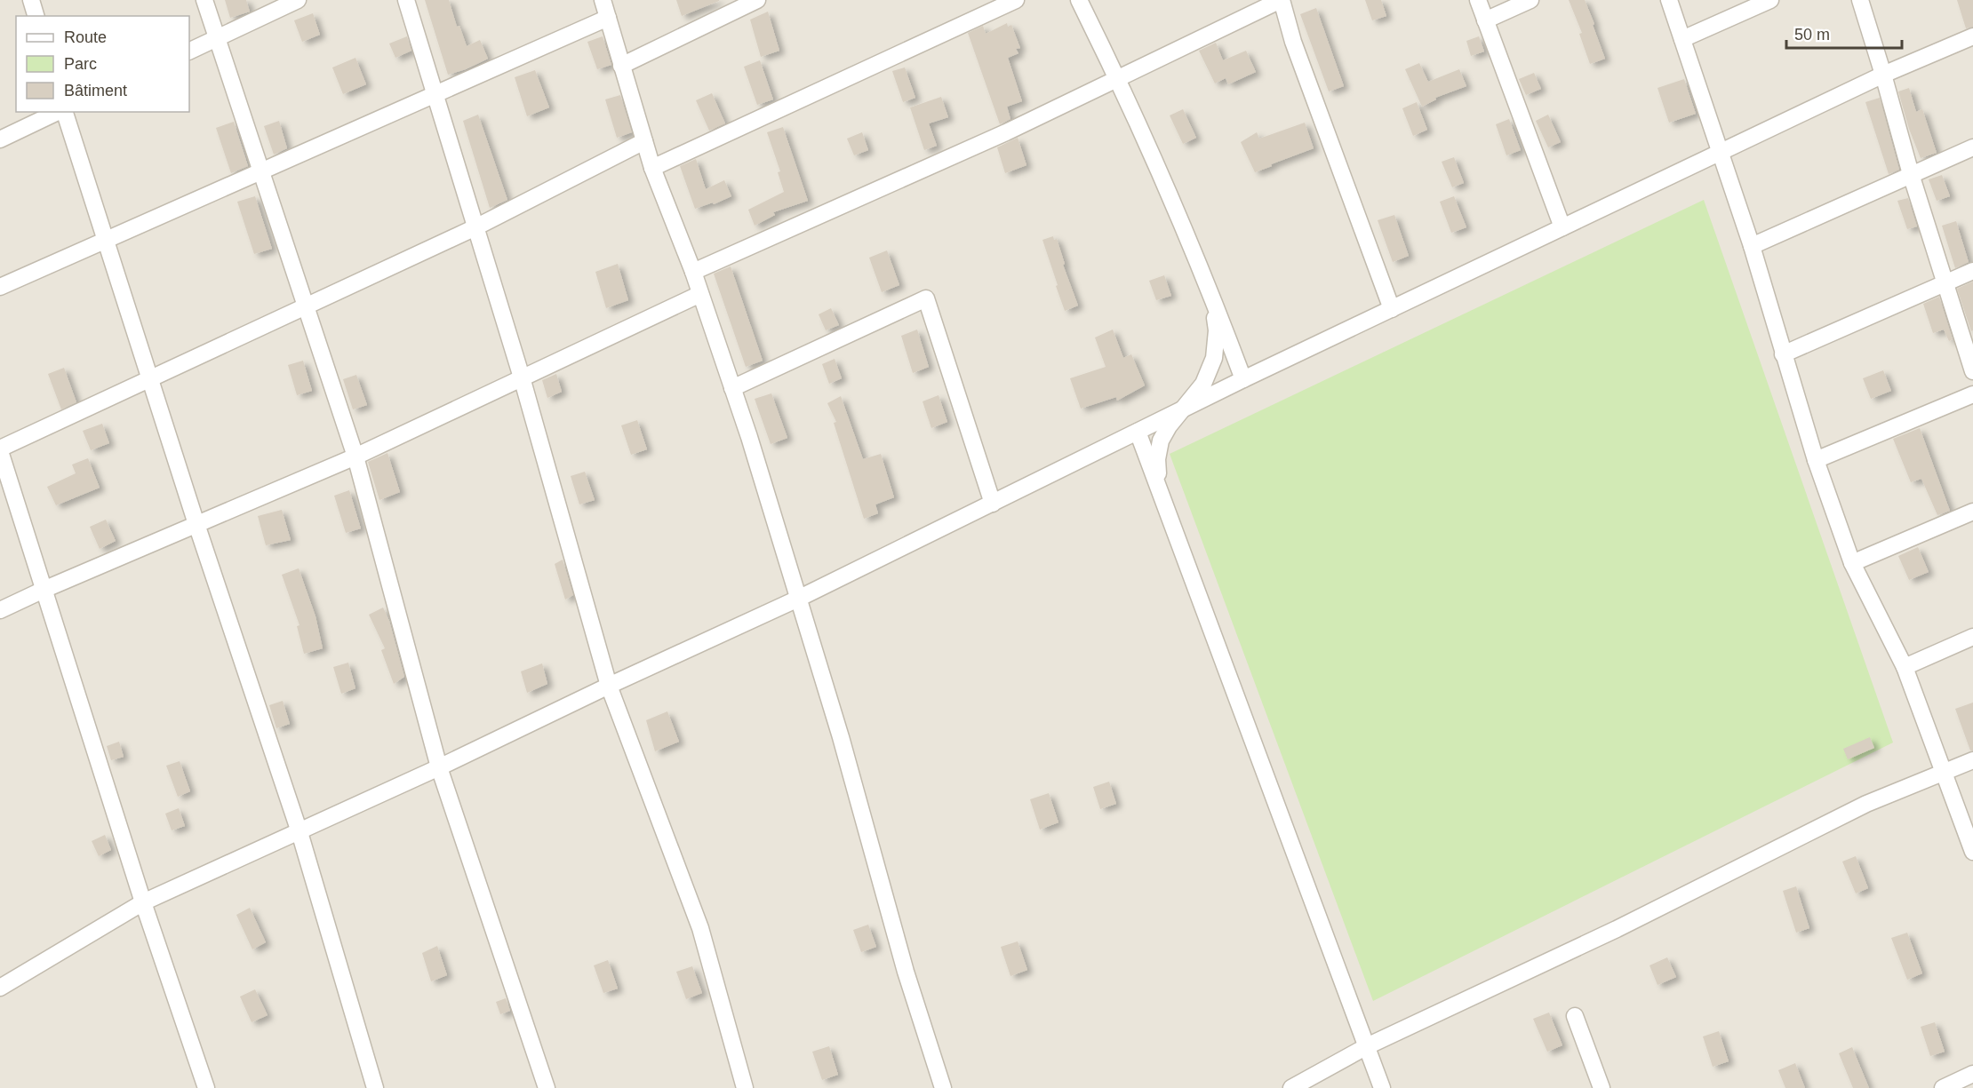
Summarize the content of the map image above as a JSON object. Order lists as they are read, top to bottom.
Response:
{
  "legend": ["Route", "Parc", "Bâtiment"],
  "scale_bar": "50 m"
}
